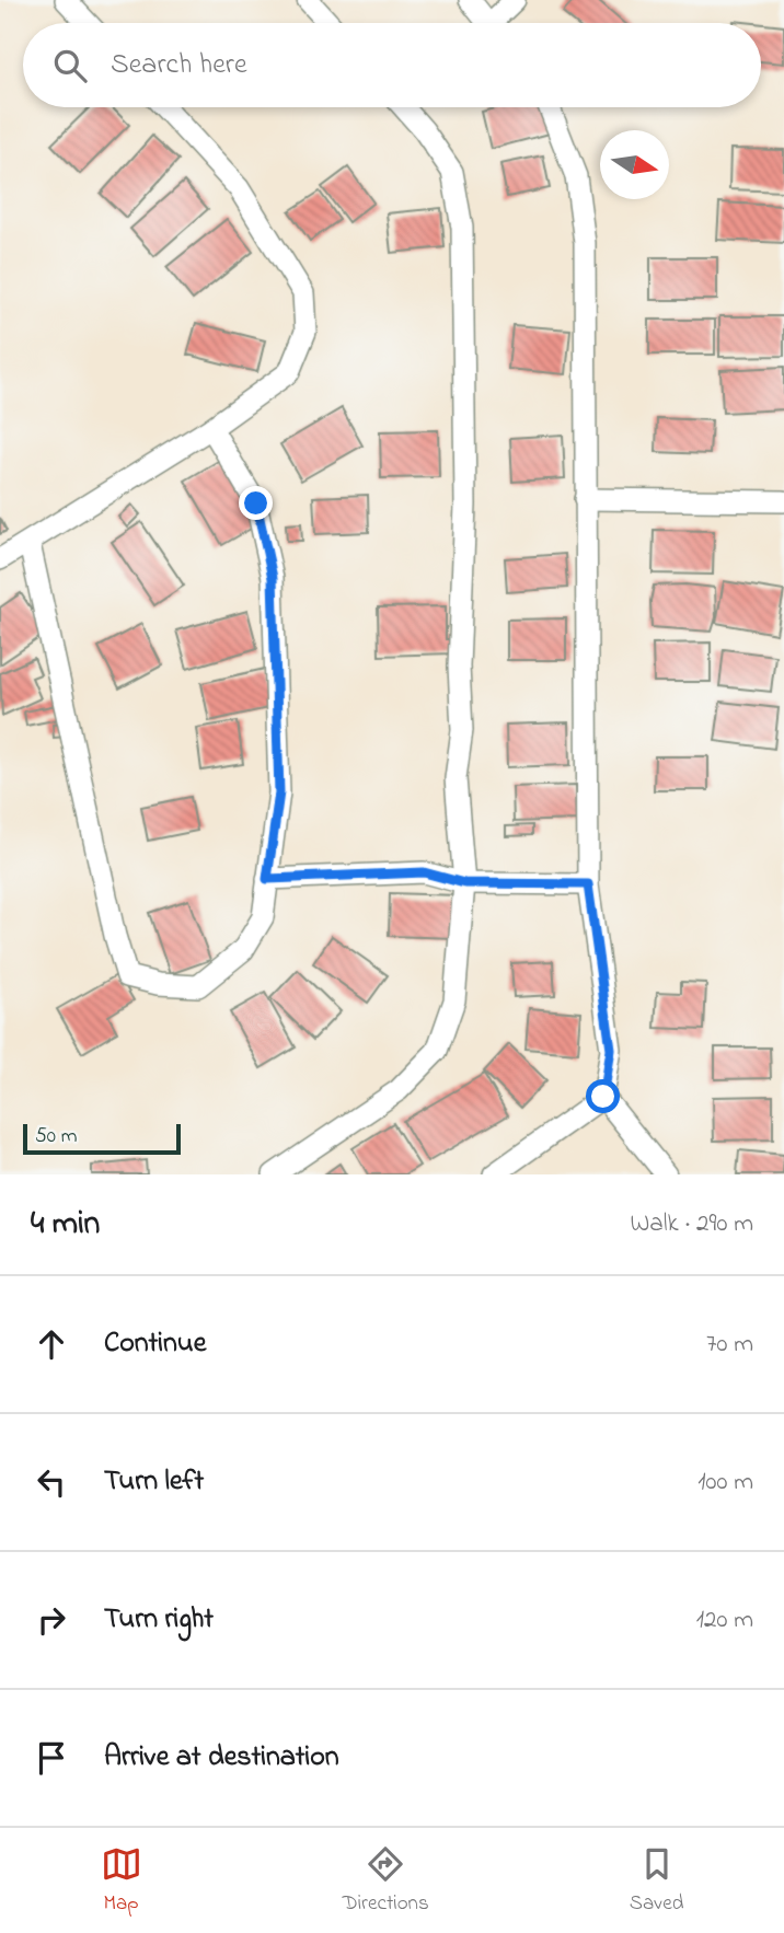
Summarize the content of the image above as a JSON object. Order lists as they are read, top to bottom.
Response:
{
  "scale_bar": "50 m",
  "north": "right",
  "page": {
    "search": "Search here",
    "scale": "50 m",
    "heading": ["4 min", "Walk · 290 m"],
    "list": [
      ["Continue", "70 m"],
      ["Turn left", "100 m"],
      ["Turn right", "120 m"],
      "Arrive at destination"
    ],
    "nav": ["Map", "Directions", "Saved"]
  }
}
